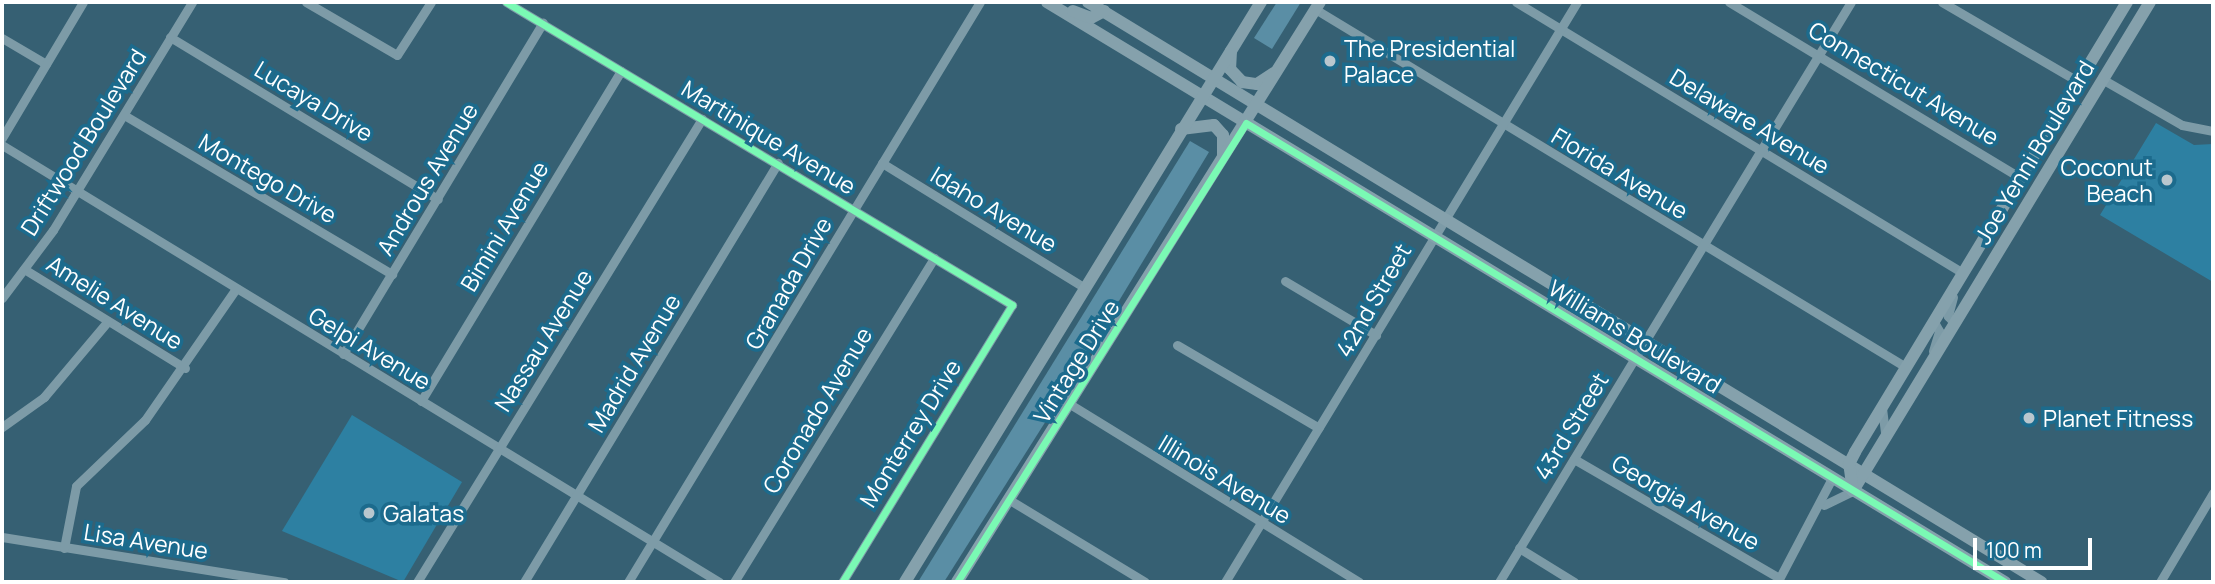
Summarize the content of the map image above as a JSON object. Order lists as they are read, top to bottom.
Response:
{
  "streets": {
    "street": [
      "Connecticut Avenue",
      "Lucaya Drive",
      "Delaware Avenue",
      "Martinique Avenue",
      "Driftwood Boulevard",
      "Joe Yenni Boulevard",
      "Florida Avenue",
      "Montego Drive",
      "Androus Avenue",
      "Idaho Avenue",
      "Bimini Avenue",
      "Granada Drive",
      "42nd Street",
      "Amelie Avenue",
      "Williams Boulevard",
      "Nassau Avenue",
      "Gelpi Avenue",
      "Vintage Drive",
      "Madrid Avenue",
      "Coronado Avenue",
      "43rd Street",
      "Monterrey Drive",
      "Illinois Avenue",
      "Georgia Avenue",
      "Lisa Avenue"
    ]
  },
  "crossings": [
    ["Connecticut Avenue", "Joe Yenni Boulevard"],
    ["Connecticut Avenue", "43rd Street"],
    ["Lucaya Drive", "Driftwood Boulevard"],
    ["Lucaya Drive", "Androus Avenue"],
    ["Delaware Avenue", "Joe Yenni Boulevard"],
    ["Delaware Avenue", "42nd Street"],
    ["Delaware Avenue", "43rd Street"],
    ["Martinique Avenue", "Androus Avenue"],
    ["Martinique Avenue", "Bimini Avenue"],
    ["Martinique Avenue", "Granada Drive"],
    ["Martinique Avenue", "Nassau Avenue"],
    ["Martinique Avenue", "Madrid Avenue"],
    ["Martinique Avenue", "Coronado Avenue"],
    ["Martinique Avenue", "Monterrey Drive"],
    ["Driftwood Boulevard", "Montego Drive"],
    ["Driftwood Boulevard", "Amelie Avenue"],
    ["Driftwood Boulevard", "Gelpi Avenue"],
    ["Joe Yenni Boulevard", "Florida Avenue"],
    ["Joe Yenni Boulevard", "Williams Boulevard"],
    ["Florida Avenue", "42nd Street"],
    ["Florida Avenue", "Vintage Drive"],
    ["Florida Avenue", "43rd Street"],
    ["Montego Drive", "Androus Avenue"],
    ["Androus Avenue", "Gelpi Avenue"],
    ["Idaho Avenue", "Granada Drive"],
    ["Idaho Avenue", "Vintage Drive"],
    ["Bimini Avenue", "Gelpi Avenue"],
    ["Granada Drive", "Gelpi Avenue"],
    ["42nd Street", "Williams Boulevard"],
    ["42nd Street", "Illinois Avenue"],
    ["Williams Boulevard", "Vintage Drive"],
    ["Williams Boulevard", "43rd Street"],
    ["Nassau Avenue", "Gelpi Avenue"],
    ["Gelpi Avenue", "Madrid Avenue"],
    ["Vintage Drive", "Illinois Avenue"],
    ["43rd Street", "Georgia Avenue"]
  ],
  "places": [
    "The Presidential Palace",
    "Coconut Beach",
    "Planet Fitness",
    "Galatas"
  ],
  "scale_bar": "100 m"
}
